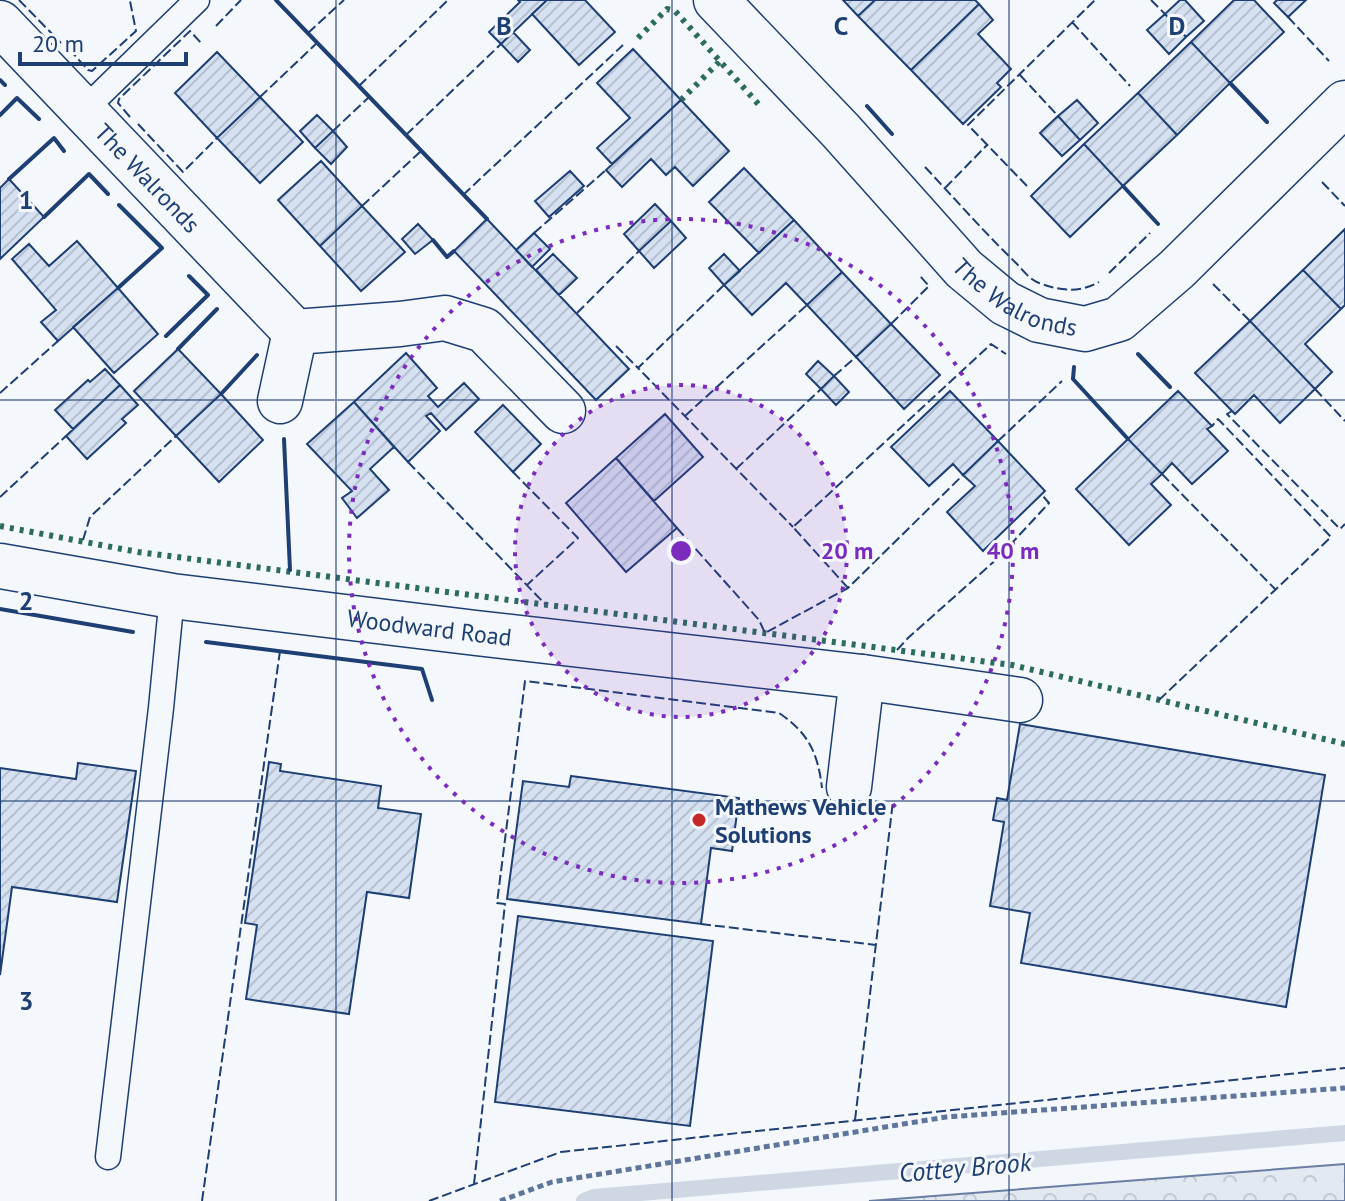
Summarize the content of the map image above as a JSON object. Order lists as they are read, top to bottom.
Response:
{
  "streets": {
    "street": ["The Walronds", "Woodward Road"]
  },
  "water": ["Cottey Brook"],
  "places": ["Mathews Vehicle Solutions"],
  "scale_bar": "20 m",
  "grid": {
    "columns": ["B", "C", "D"],
    "rows": ["1", "2", "3"]
  },
  "rings": ["20 m", "40 m"]
}
